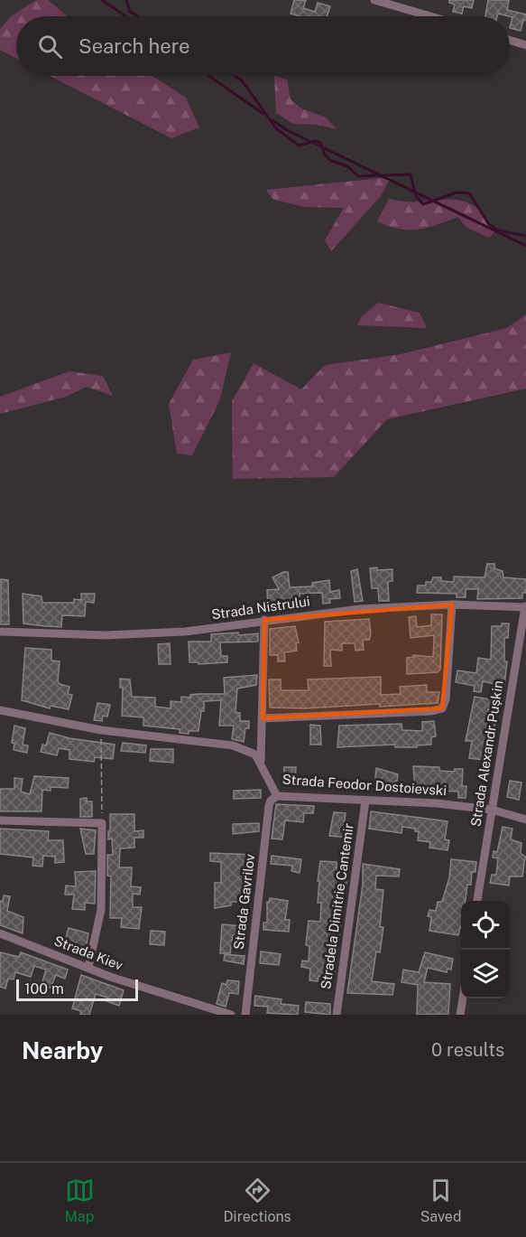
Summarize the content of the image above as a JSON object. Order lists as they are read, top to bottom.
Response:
{
  "streets": {
    "street": [
      "Strada Nistrului",
      "Strada Alexandr Pușkin",
      "Strada Feodor Dostoievski",
      "Strada Gavrilov",
      "Stradela Dimitrie Cantemir",
      "Strada Kiev"
    ]
  },
  "crossings": [
    ["Strada Nistrului", "Strada Alexandr Pușkin"],
    ["Strada Alexandr Pușkin", "Strada Feodor Dostoievski"],
    ["Strada Feodor Dostoievski", "Strada Gavrilov"],
    ["Strada Feodor Dostoievski", "Stradela Dimitrie Cantemir"]
  ],
  "scale_bar": "100 m",
  "page": {
    "search": "Search here",
    "scale": "100 m",
    "heading": ["Nearby", "0 results"],
    "nav": ["Map", "Directions", "Saved"]
  }
}
